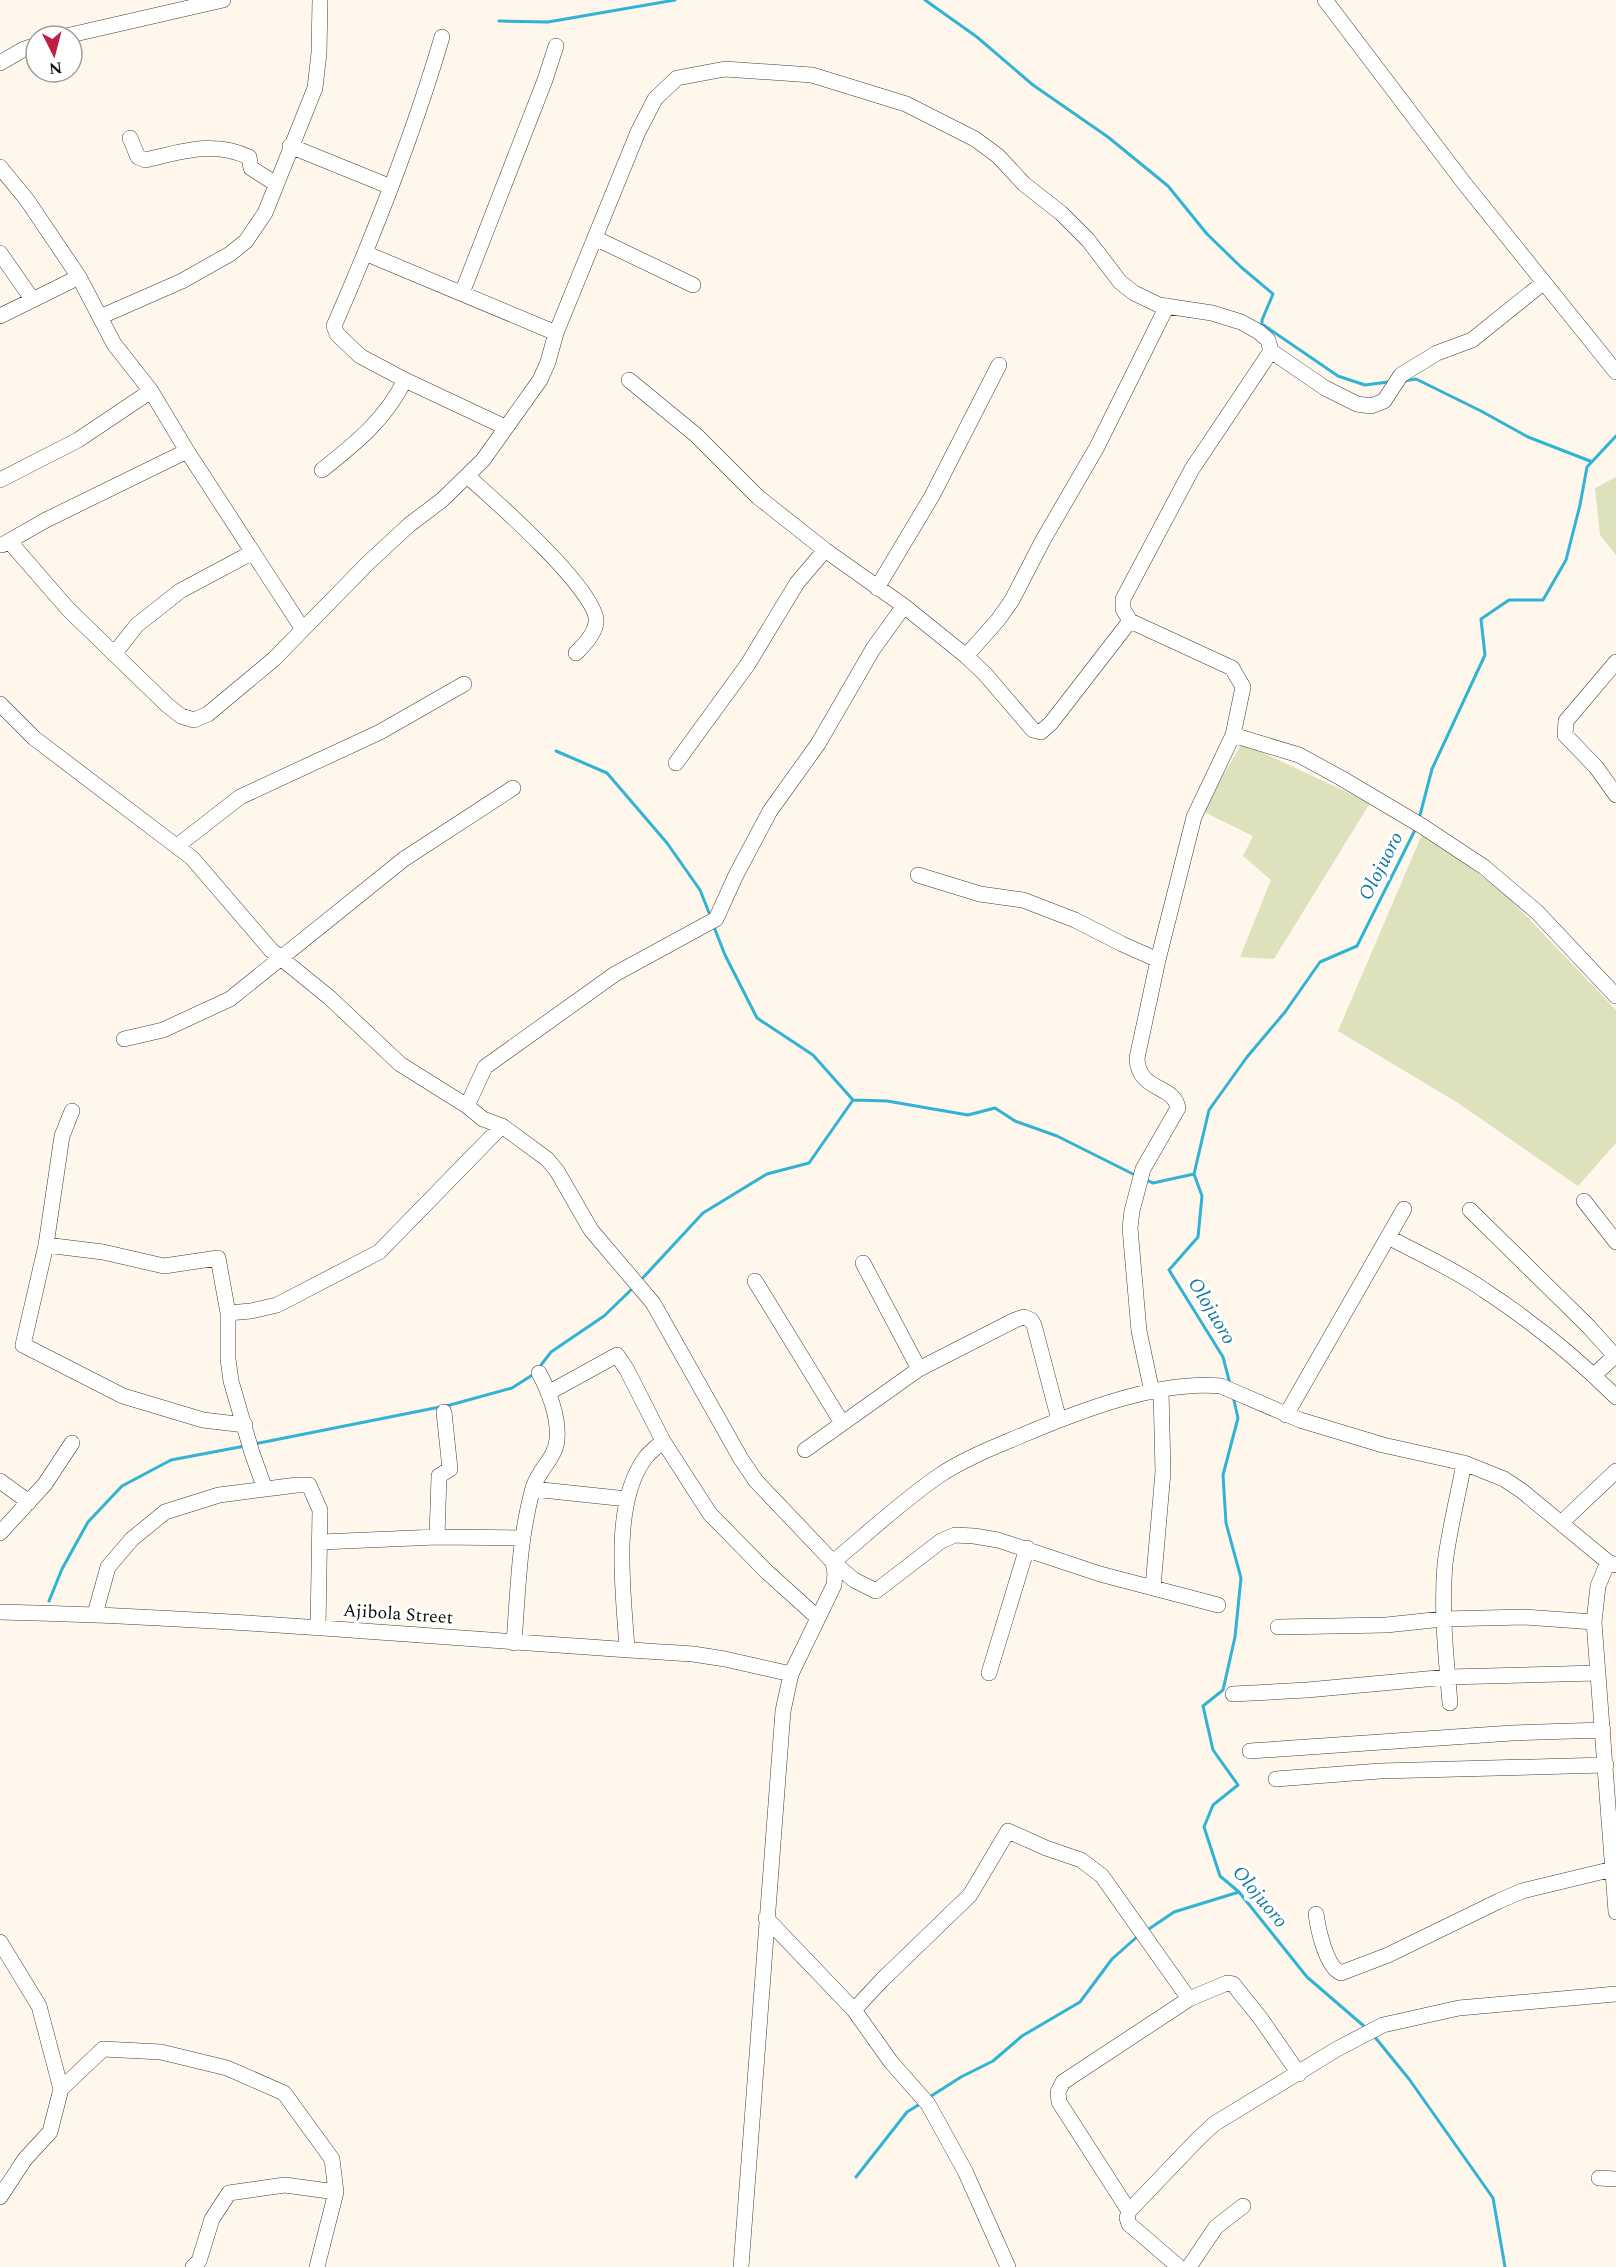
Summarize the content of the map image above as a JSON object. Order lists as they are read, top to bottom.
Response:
{
  "streets": {
    "street": ["Ajibola Street"]
  },
  "water": ["Olojuoro"],
  "north": "bottom"
}
